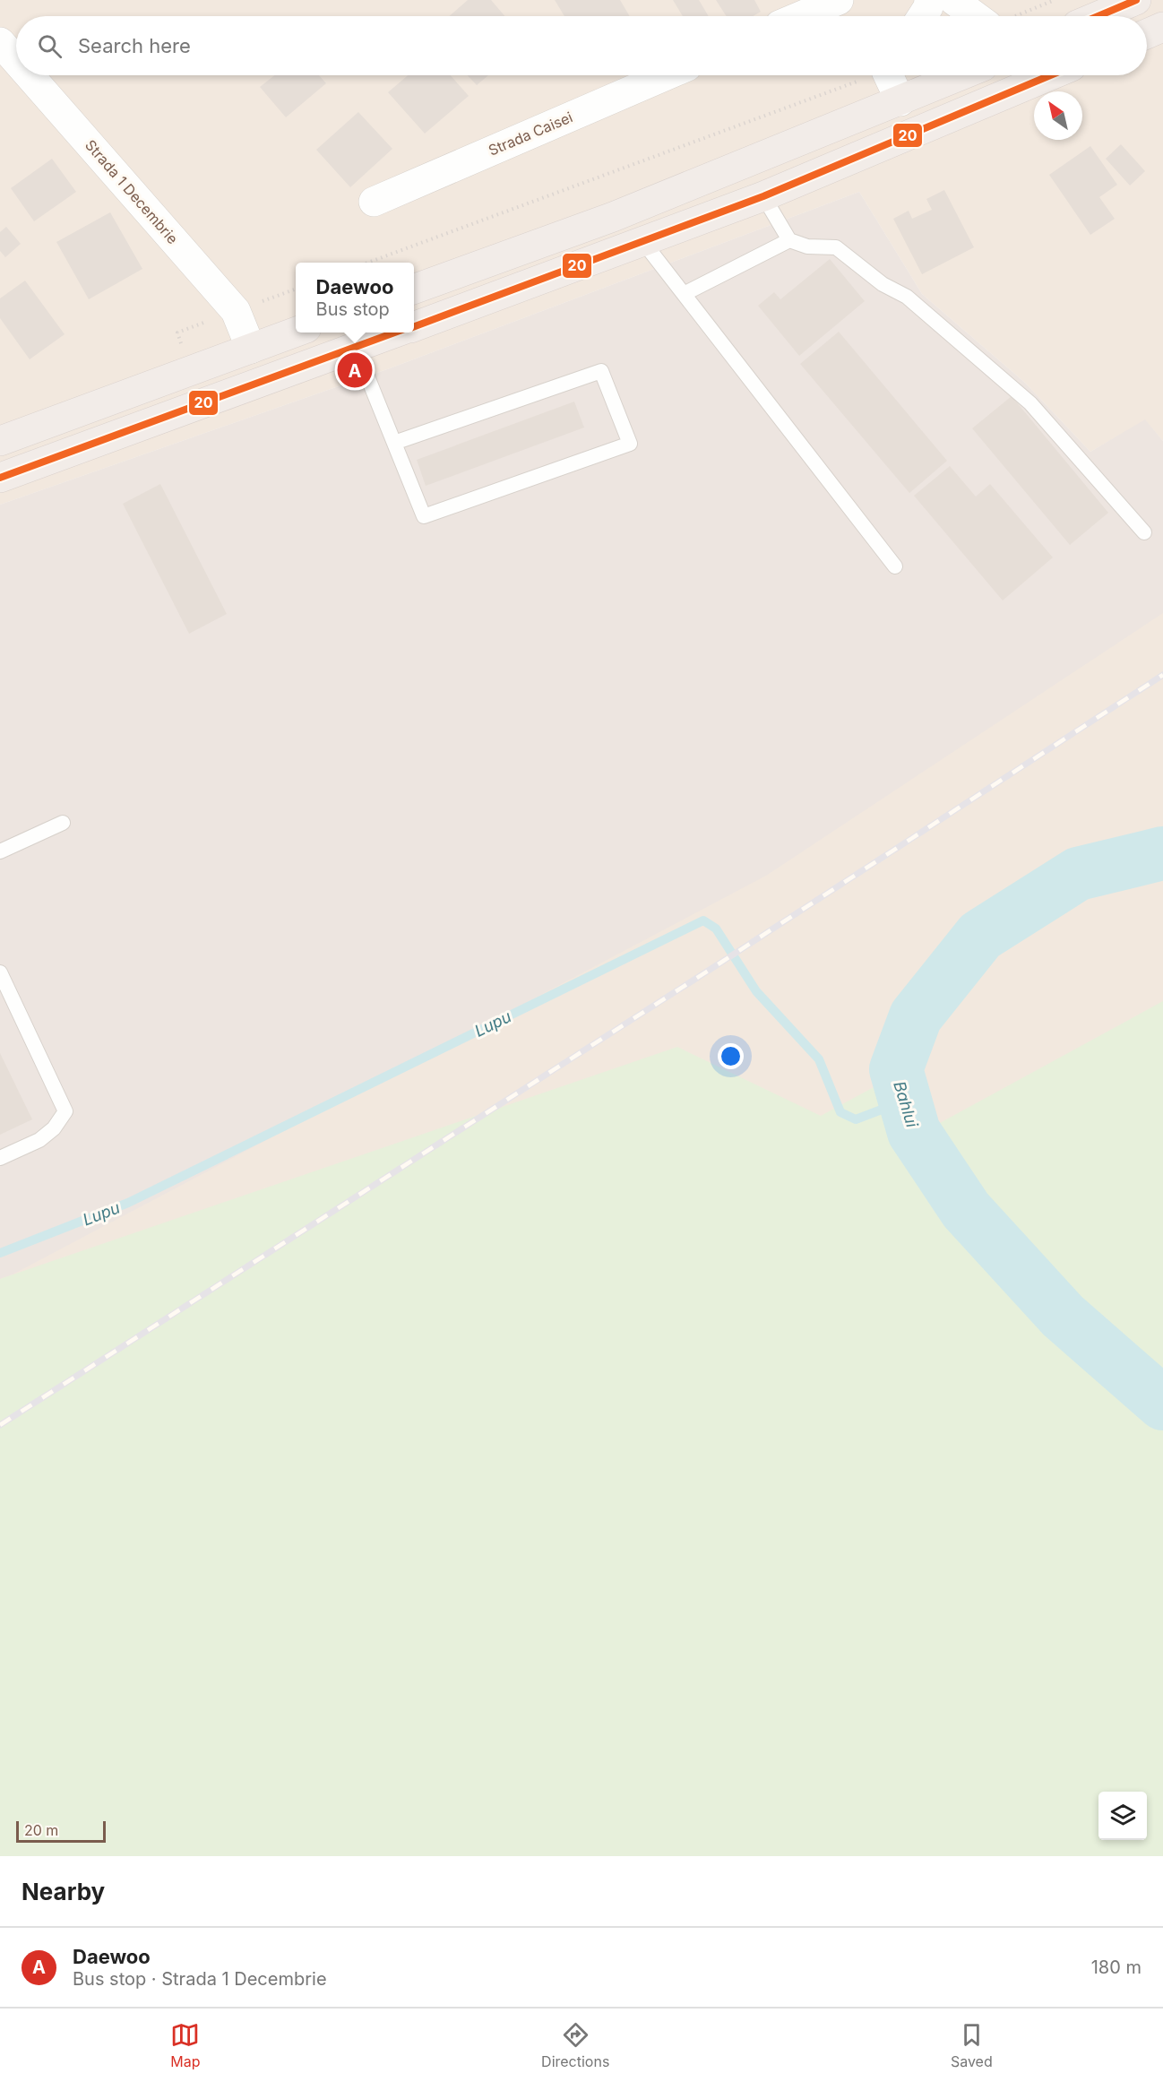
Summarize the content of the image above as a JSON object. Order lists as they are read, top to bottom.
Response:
{
  "streets": {
    "street": ["Strada Caisei", "Strada 1 Decembrie"]
  },
  "water": ["Lupu", "Bahlui"],
  "lines": ["transit line 20"],
  "scale_bar": "20 m",
  "north": "top left",
  "page": {
    "search": "Search here",
    "popup": ["Daewoo", "Bus stop"],
    "pins": "A",
    "scale": "20 m",
    "heading": "Nearby",
    "list": [
      {
        "mark": "A",
        "name": "Daewoo",
        "note": "Bus stop · Strada 1 Decembrie",
        "value": "180 m"
      }
    ],
    "nav": ["Map", "Directions", "Saved"]
  }
}
